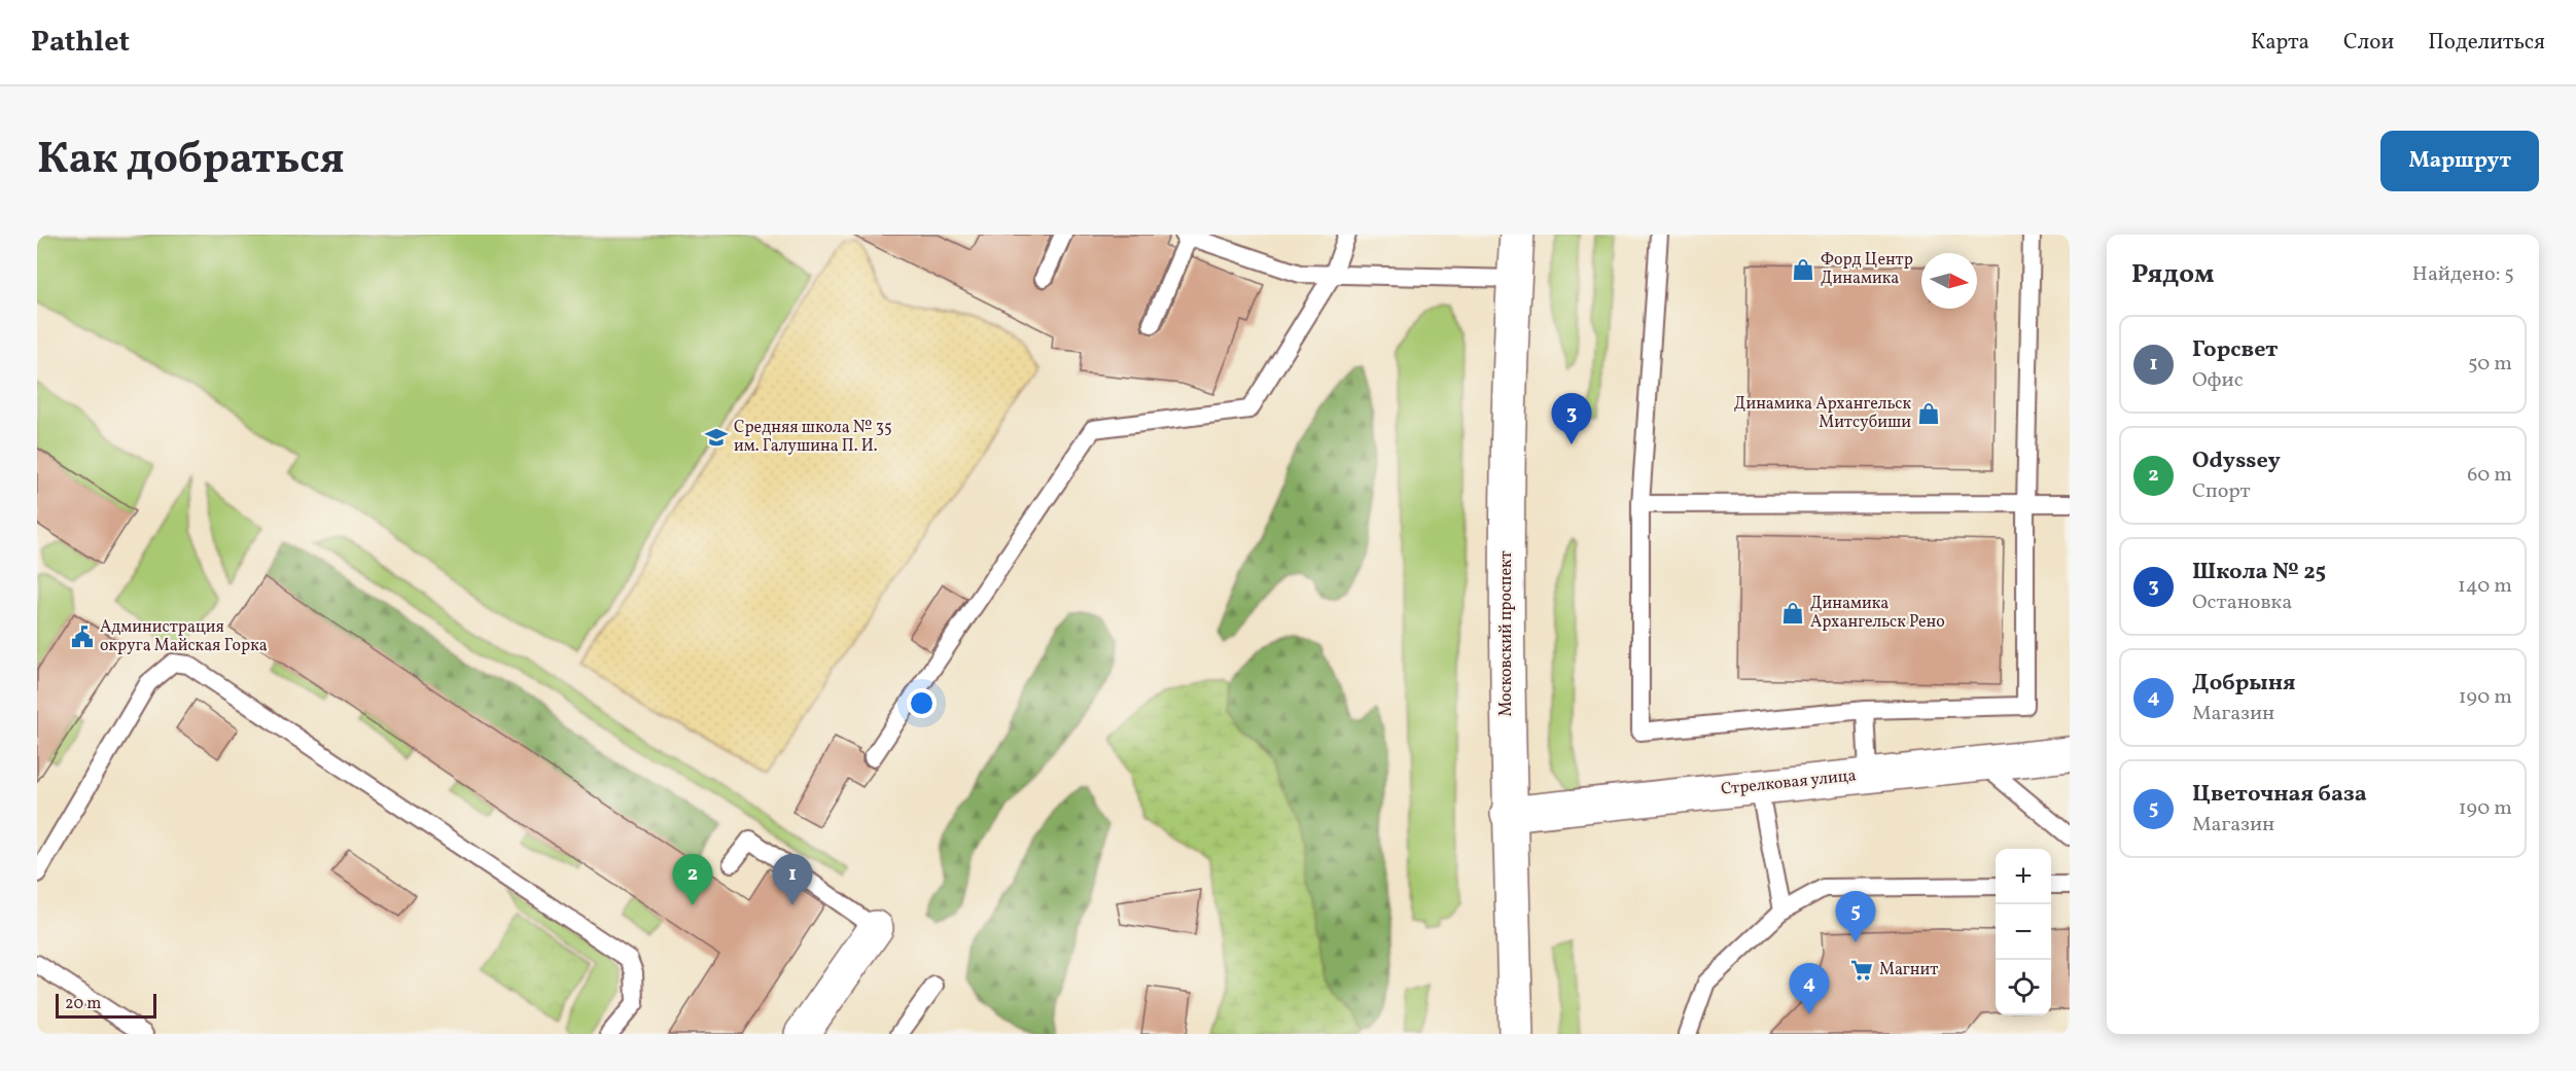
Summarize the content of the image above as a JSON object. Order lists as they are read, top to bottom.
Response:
{
  "streets": {
    "main road": ["Московский проспект", "Стрелковая улица"]
  },
  "crossings": [
    ["Московский проспект", "Стрелковая улица"]
  ],
  "places": {
    "shop": ["Форд Центр Динамика", "Динамика Архангельск Митсубиши", "Динамика Архангельск Рено"],
    "school or university": ["Средняя школа № 35 им. Галушина П. И."],
    "public building": ["Администрация округа Майская Горка"],
    "supermarket": ["Магнит"]
  },
  "scale_bar": "20 m",
  "north": "right",
  "page": {
    "header": "Pathlet",
    "nav": ["Карта", "Слои", "Поделиться"],
    "title": "Как добраться",
    "buttons": "Маршрут",
    "heading": ["Рядом", "Найдено: 5"],
    "list": [
      {
        "mark": "1",
        "name": "Горсвет",
        "note": "Офис",
        "value": "50 m"
      },
      {
        "mark": "2",
        "name": "Odyssey",
        "note": "Спорт",
        "value": "60 m"
      },
      {
        "mark": "3",
        "name": "Школа № 25",
        "note": "Остановка",
        "value": "140 m"
      },
      {
        "mark": "4",
        "name": "Добрыня",
        "note": "Магазин",
        "value": "190 m"
      },
      {
        "mark": "5",
        "name": "Цветочная база",
        "note": "Магазин",
        "value": "190 m"
      }
    ],
    "pins": [
      "3",
      "1",
      "2",
      "5",
      "4"
    ],
    "map_buttons": ["+", "−"],
    "scale": "20 m"
  }
}
